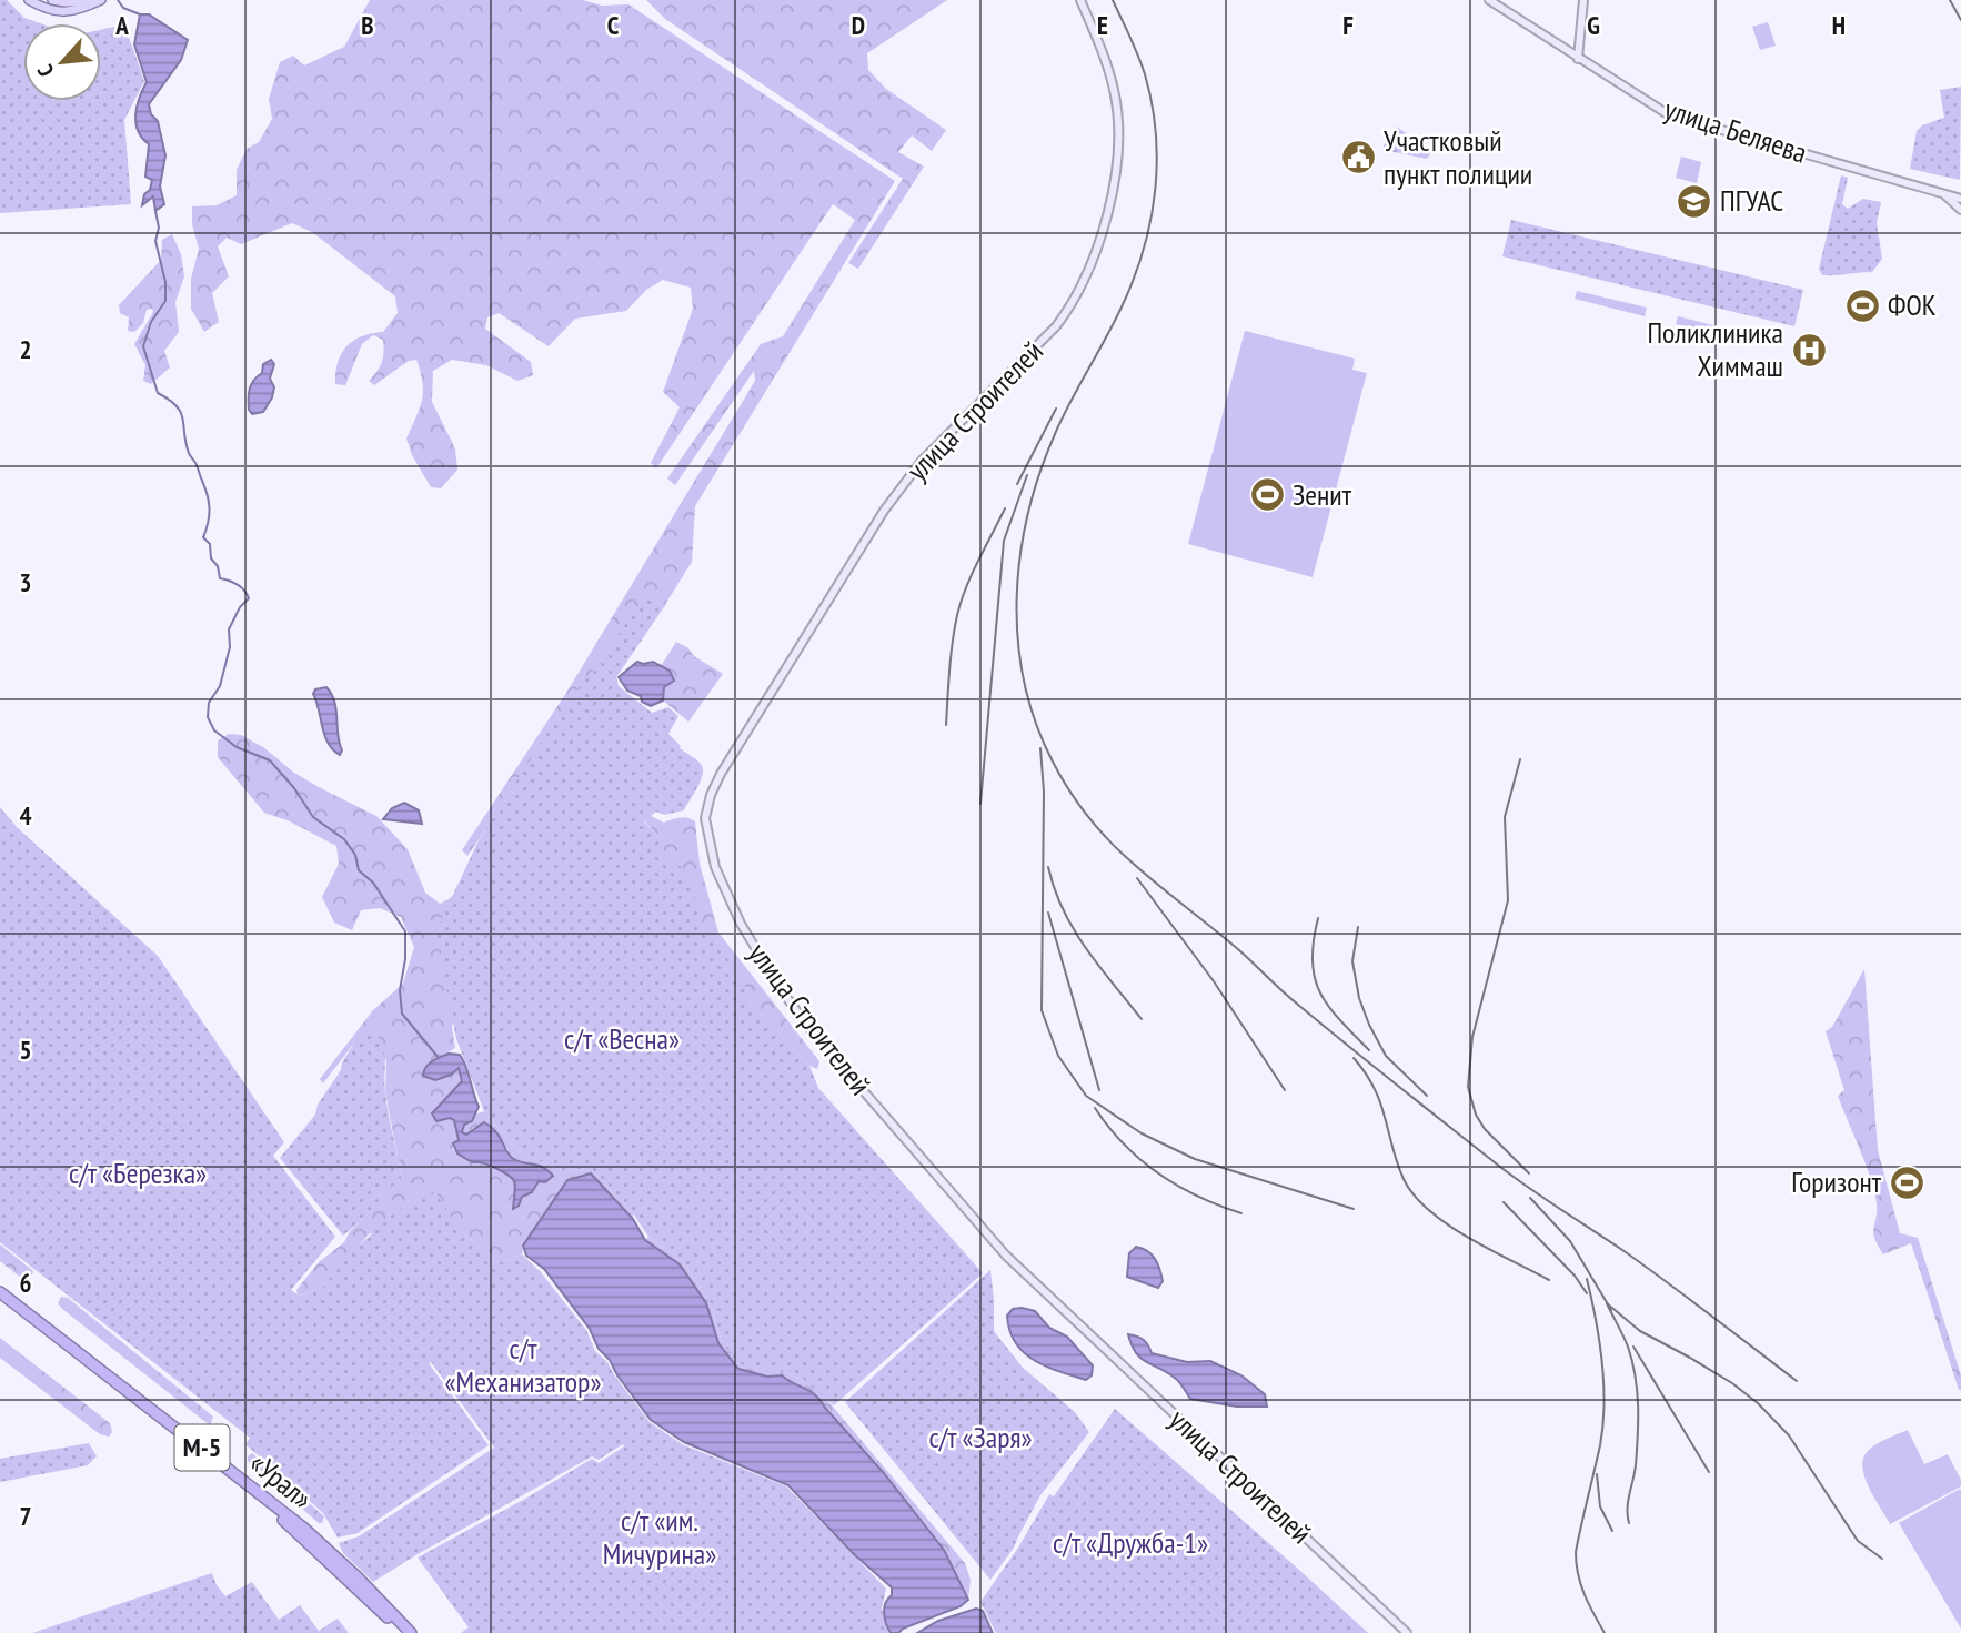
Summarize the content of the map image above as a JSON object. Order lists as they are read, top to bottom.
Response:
{
  "streets": {
    "highway": ["М-5", "«Урал»"],
    "main road": ["улица Беляева", "улица Строителей"]
  },
  "parks": [
    "с/т «Весна»",
    "с/т «Березка»",
    "с/т «Механизатор»",
    "с/т «Заря»",
    "с/т «им. Мичурина»",
    "с/т «Дружба-1»"
  ],
  "places": {
    "public building": ["Участковый пункт полиции"],
    "school or university": ["ПГУАС"],
    "sports": ["ФОК", "Зенит", "Горизонт"],
    "hospital": ["Поликлиника Химмаш"]
  },
  "north": "bottom left",
  "grid": {
    "columns": [
      "A",
      "B",
      "C",
      "D",
      "E",
      "F",
      "G",
      "H"
    ],
    "rows": [
      "2",
      "3",
      "4",
      "5",
      "6",
      "7"
    ]
  }
}
